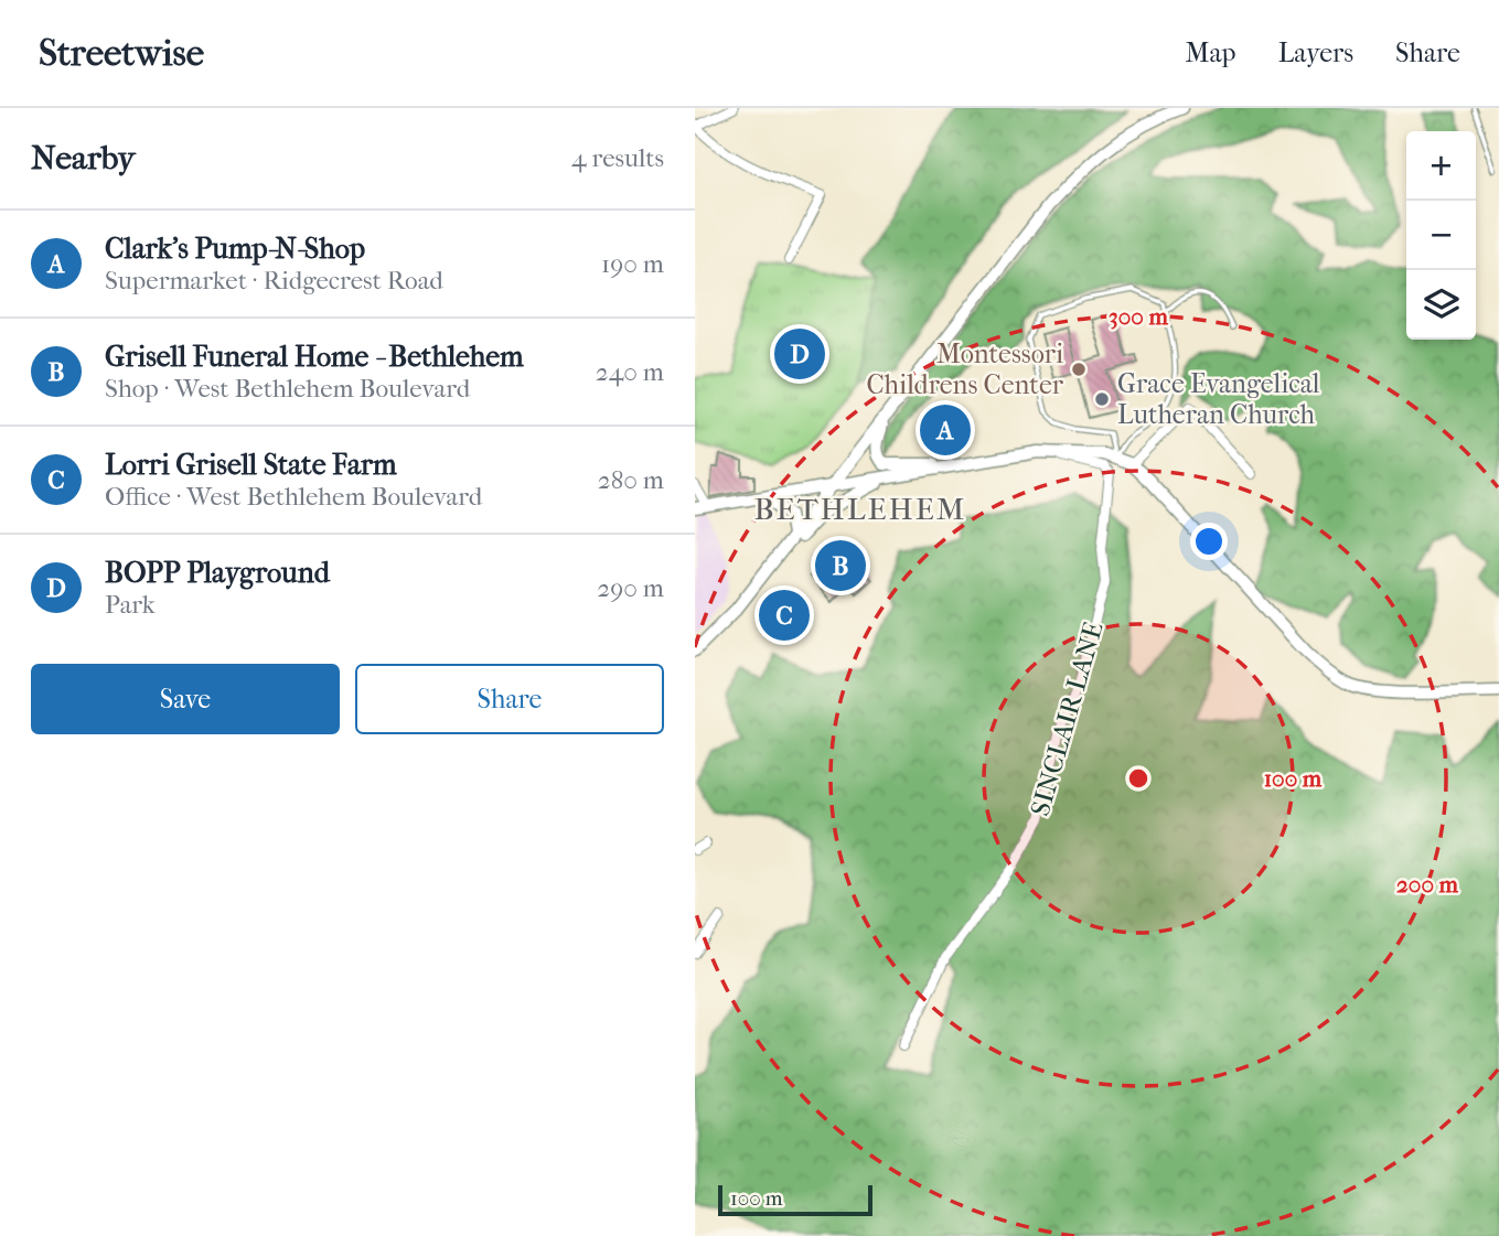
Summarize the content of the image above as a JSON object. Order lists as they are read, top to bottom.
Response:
{
  "streets": {
    "street": ["SINCLAIR LANE"]
  },
  "districts": ["BETHLEHEM"],
  "places": ["Montessori Childrens Center", "Grace Evangelical Lutheran Church"],
  "scale_bar": "100 m",
  "page": {
    "header": "Streetwise",
    "nav": ["Map", "Layers", "Share"],
    "heading": ["Nearby", "4 results"],
    "map_buttons": ["+", "−"],
    "list": [
      {
        "mark": "A",
        "name": "Clark's Pump-N-Shop",
        "note": "Supermarket · Ridgecrest Road",
        "value": "190 m"
      },
      {
        "mark": "B",
        "name": "Grisell Funeral Home - Bethlehem",
        "note": "Shop · West Bethlehem Boulevard",
        "value": "240 m"
      },
      {
        "mark": "C",
        "name": "Lorri Grisell State Farm",
        "note": "Office · West Bethlehem Boulevard",
        "value": "280 m"
      },
      {
        "mark": "D",
        "name": "BOPP Playground",
        "note": "Park",
        "value": "290 m"
      }
    ],
    "pins": [
      "D",
      "A",
      "B",
      "C"
    ],
    "buttons": ["Save", "Share"],
    "scale": "100 m"
  },
  "rings": ["300 m", "100 m", "200 m"]
}
